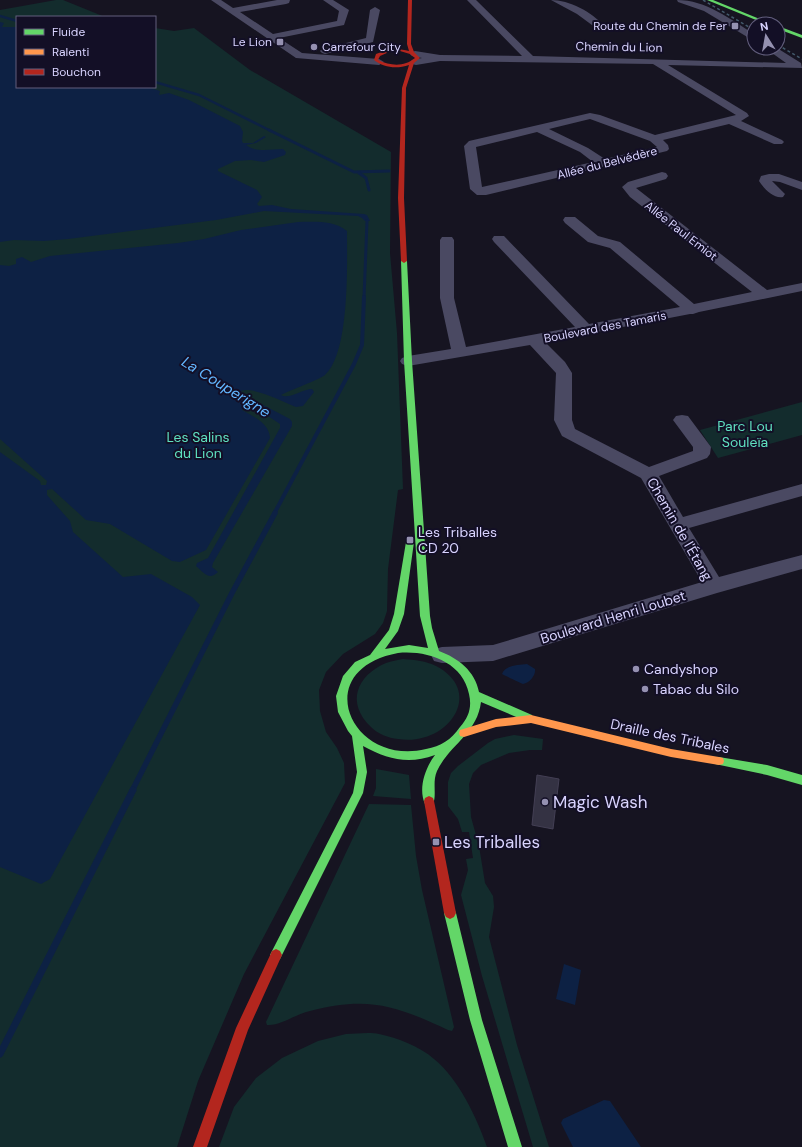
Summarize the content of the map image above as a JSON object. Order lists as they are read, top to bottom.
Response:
{
  "streets": {
    "main road": ["Draille des Tribales"],
    "street": [
      "Chemin du Lion",
      "Allée du Belvédère",
      "Allée Paul Emiot",
      "Boulevard des Tamaris",
      "Chemin de l'Étang",
      "Boulevard Henri Loubet"
    ]
  },
  "crossings": [
    ["Allée Paul Emiot", "Boulevard des Tamaris"],
    ["Boulevard des Tamaris", "Chemin de l'Étang"],
    ["Chemin de l'Étang", "Boulevard Henri Loubet"],
    ["Boulevard Henri Loubet", "Draille des Tribales"]
  ],
  "water": ["La Couperigne"],
  "parks": ["Parc Lou Souleïa", "Les Salins du Lion"],
  "places": {
    "transit": [
      "Route du Chemin de Fer",
      "Le Lion",
      "Les Triballes CD 20",
      "Les Triballes"
    ],
    "other": [
      "Carrefour City",
      "Candyshop",
      "Tabac du Silo",
      "Magic Wash"
    ]
  },
  "legend": ["Fluide", "Ralenti", "Bouchon"],
  "north": "top"
}
